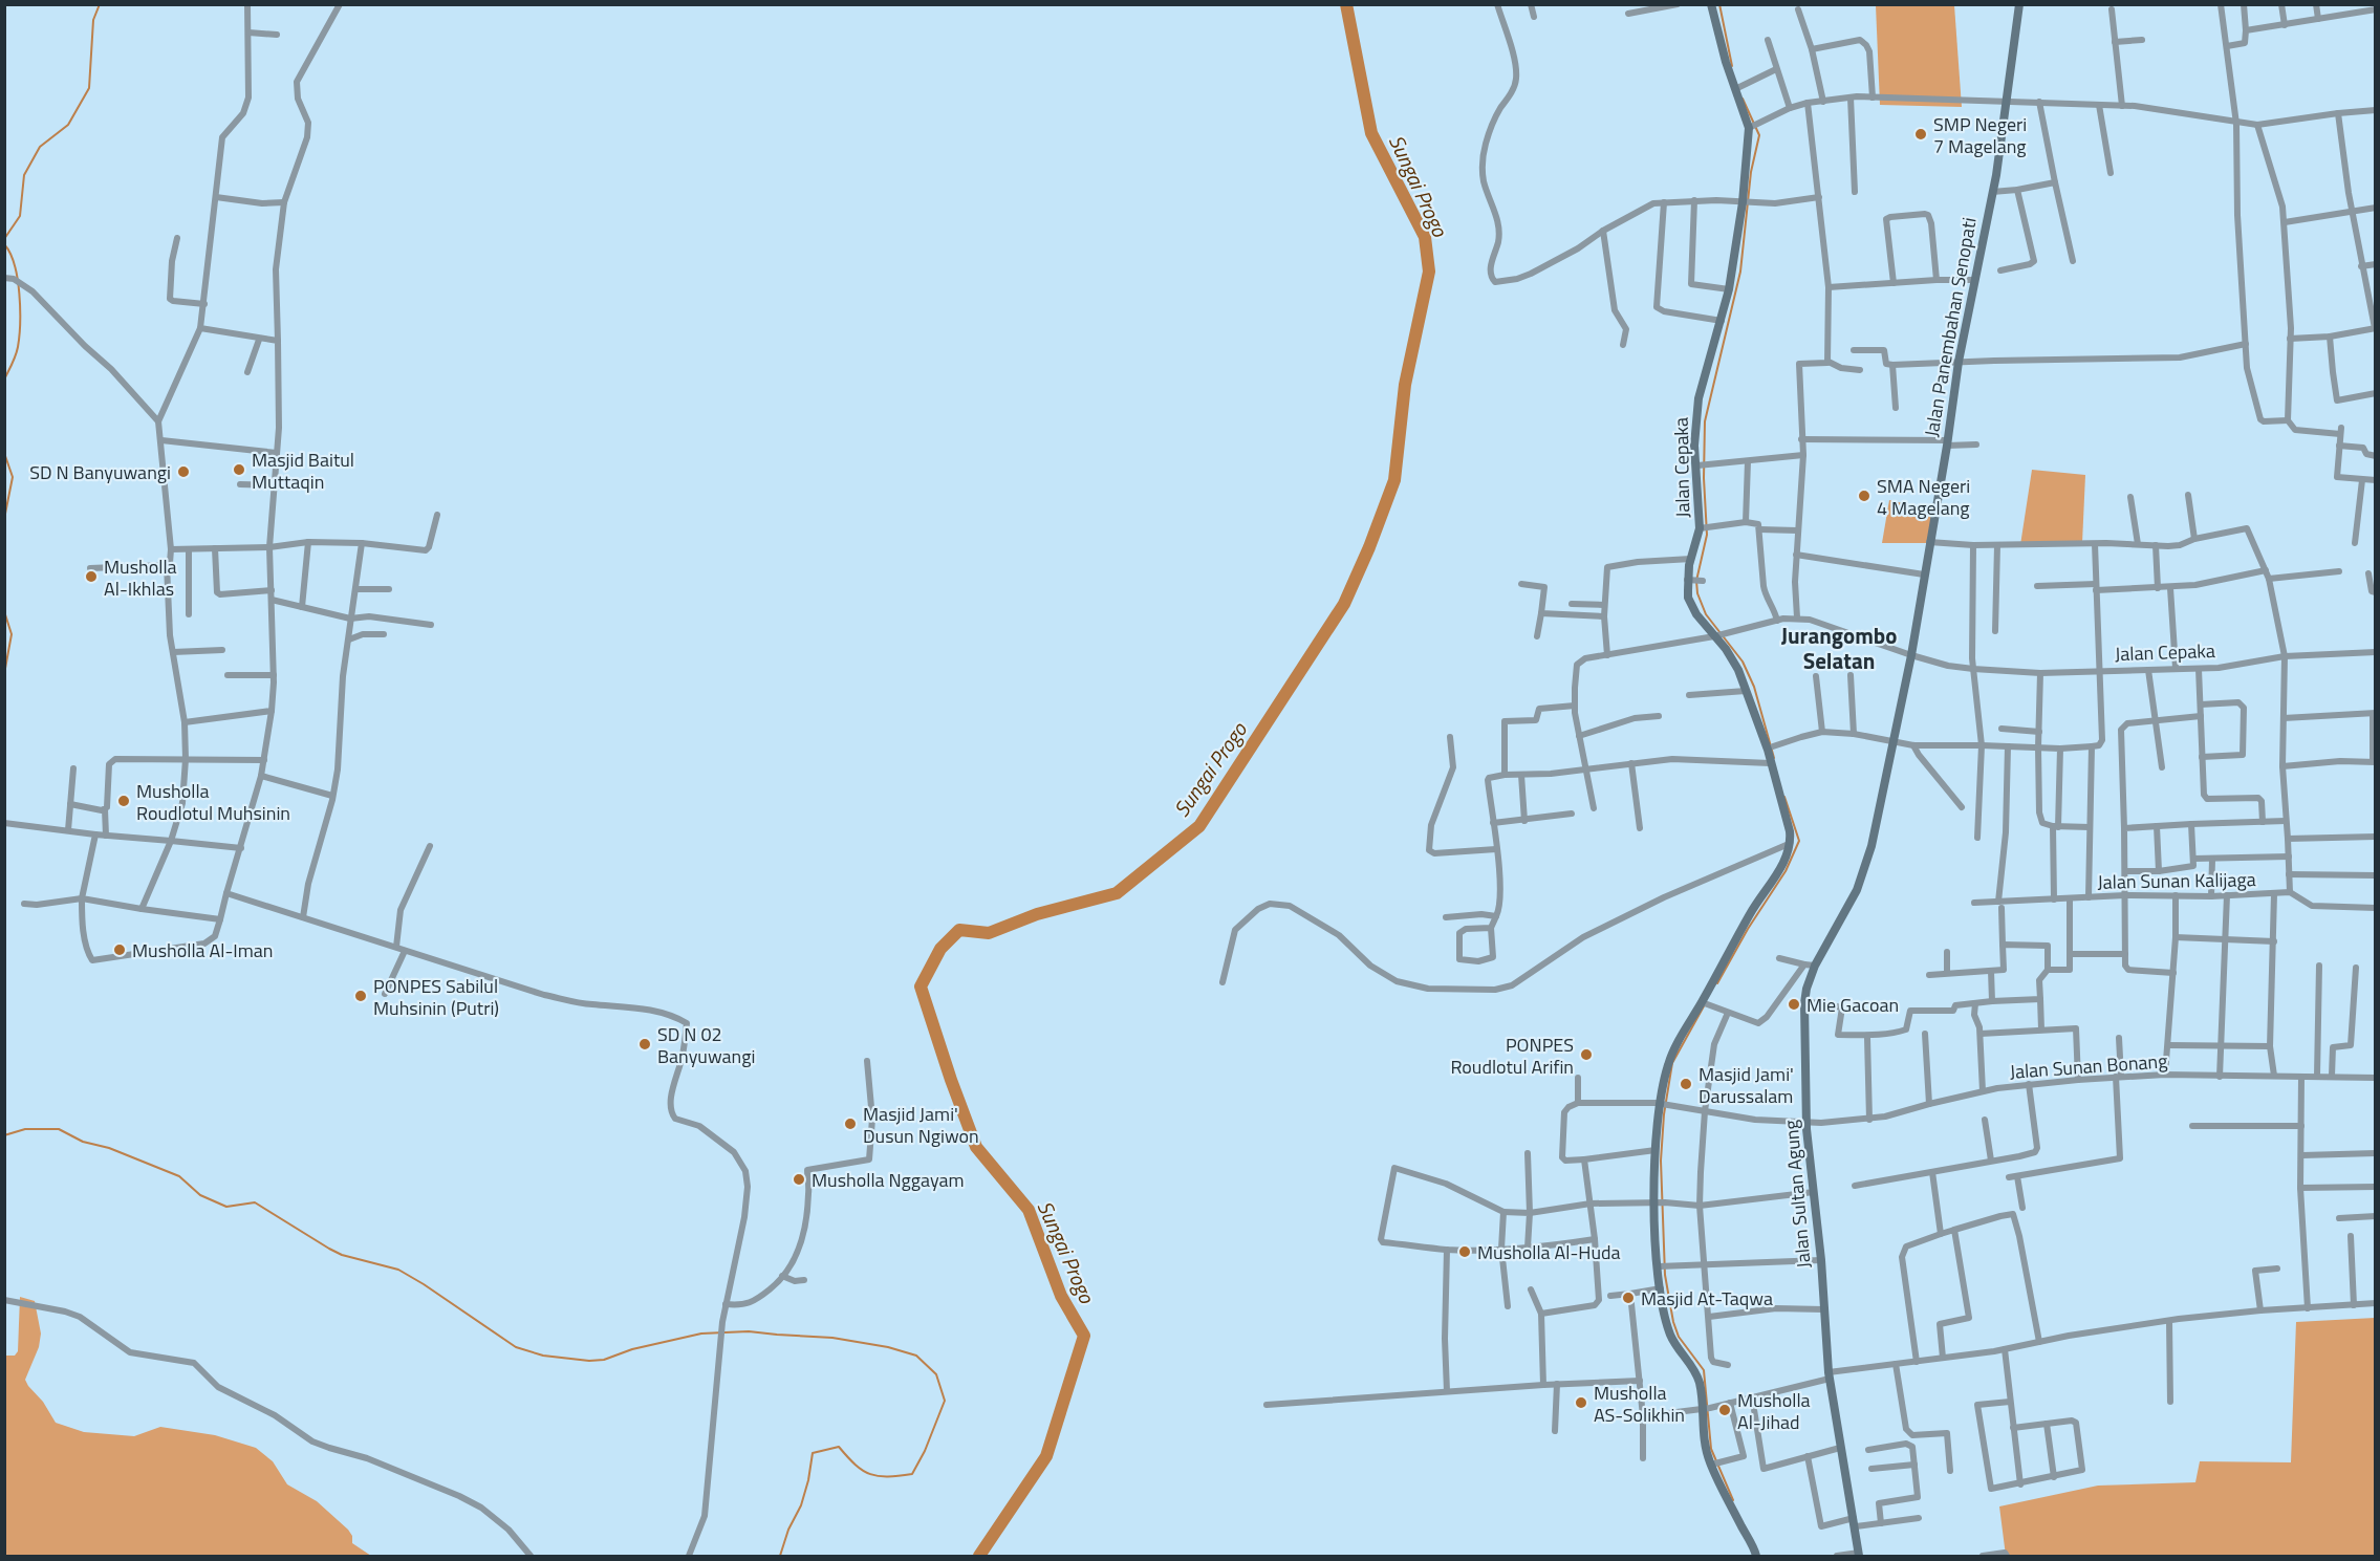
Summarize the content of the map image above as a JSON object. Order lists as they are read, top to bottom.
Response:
{
  "streets": {
    "main road": ["Jalan Panembahan Senopati", "Jalan Cepaka", "Jalan Sultan Agung"],
    "street": ["Jalan Sunan Kalijaga", "Jalan Sunan Bonang"]
  },
  "crossings": [
    ["Jalan Panembahan Senopati", "Jalan Cepaka"],
    ["Jalan Panembahan Senopati", "Jalan Sultan Agung"],
    ["Jalan Cepaka", "Jalan Sultan Agung"],
    ["Jalan Sunan Bonang", "Jalan Sultan Agung"]
  ],
  "districts": ["Jurangombo Selatan"],
  "water": ["Sungai Progo"],
  "places": [
    "SMP Negeri 7 Magelang",
    "Masjid Baitul Muttaqin",
    "SD N Banyuwangi",
    "SMA Negeri 4 Magelang",
    "Musholla Al-Ikhlas",
    "Musholla Roudlotul Muhsinin",
    "Musholla Al-Iman",
    "PONPES Sabilul Muhsinin (Putri)",
    "Mie Gacoan",
    "SD N 02 Banyuwangi",
    "PONPES Roudlotul Arifin",
    "Masjid Jami' Darussalam",
    "Masjid Jami' Dusun Ngiwon",
    "Musholla Nggayam",
    "Musholla Al-Huda",
    "Masjid At-Taqwa",
    "Musholla AS-Solikhin",
    "Musholla Al-Jihad"
  ]
}
